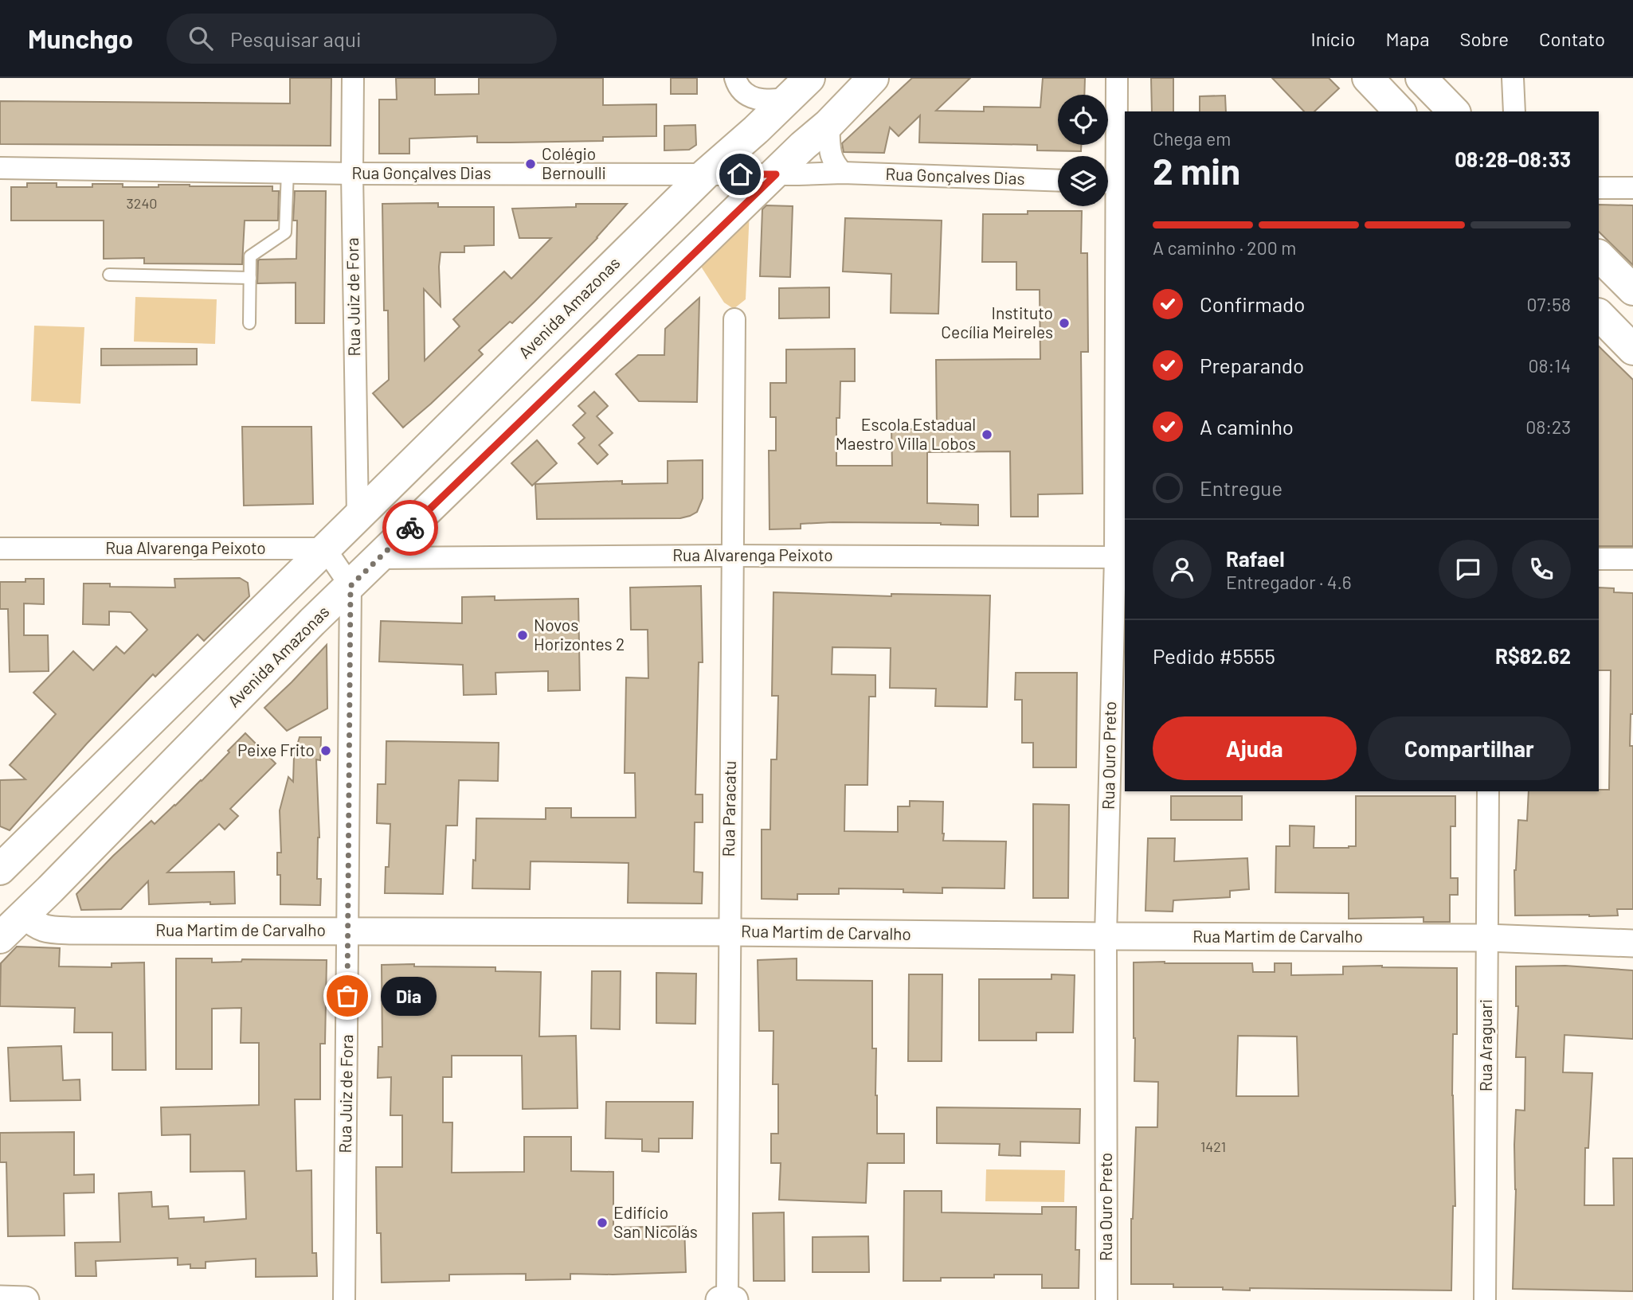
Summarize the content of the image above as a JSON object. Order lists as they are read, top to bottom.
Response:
{
  "streets": {
    "main road": ["Avenida Amazonas"],
    "street": [
      "Rua Gonçalves Dias",
      "Rua Juiz de Fora",
      "Rua Alvarenga Peixoto",
      "Rua Ouro Preto",
      "Rua Paracatu",
      "Rua Martim de Carvalho",
      "Rua Araguari"
    ]
  },
  "crossings": [
    ["Rua Gonçalves Dias", "Rua Juiz de Fora"],
    ["Rua Gonçalves Dias", "Avenida Amazonas"],
    ["Rua Juiz de Fora", "Avenida Amazonas"],
    ["Rua Juiz de Fora", "Rua Martim de Carvalho"],
    ["Avenida Amazonas", "Rua Alvarenga Peixoto"],
    ["Avenida Amazonas", "Rua Martim de Carvalho"],
    ["Rua Alvarenga Peixoto", "Rua Ouro Preto"],
    ["Rua Alvarenga Peixoto", "Rua Paracatu"],
    ["Rua Ouro Preto", "Rua Martim de Carvalho"],
    ["Rua Paracatu", "Rua Martim de Carvalho"],
    ["Rua Martim de Carvalho", "Rua Araguari"]
  ],
  "places": [
    "Colégio Bernoulli",
    "Instituto Cecília Meireles",
    "Escola Estadual Maestro Villa Lobos",
    "Novos Horizontes 2",
    "Peixe Frito",
    "Dia",
    "Edifício San Nicolás"
  ],
  "house_numbers": ["3240", "1421"],
  "page": {
    "header": "Munchgo",
    "search": "Pesquisar aqui",
    "nav": [
      "Início",
      "Mapa",
      "Sobre",
      "Contato"
    ],
    "heading": ["2 min", "Chega em", "08:28–08:33"],
    "panel": [
      "Rafael",
      "Entregador · 4.6",
      "Pedido #5555",
      "R$82.62"
    ],
    "bar": "A caminho · 200 m",
    "list": [
      ["Confirmado", "07:58"],
      ["Preparando", "08:14"],
      ["A caminho", "08:23"],
      "Entregue"
    ],
    "buttons": ["Ajuda", "Compartilhar"],
    "bubble": "Dia"
  }
}
